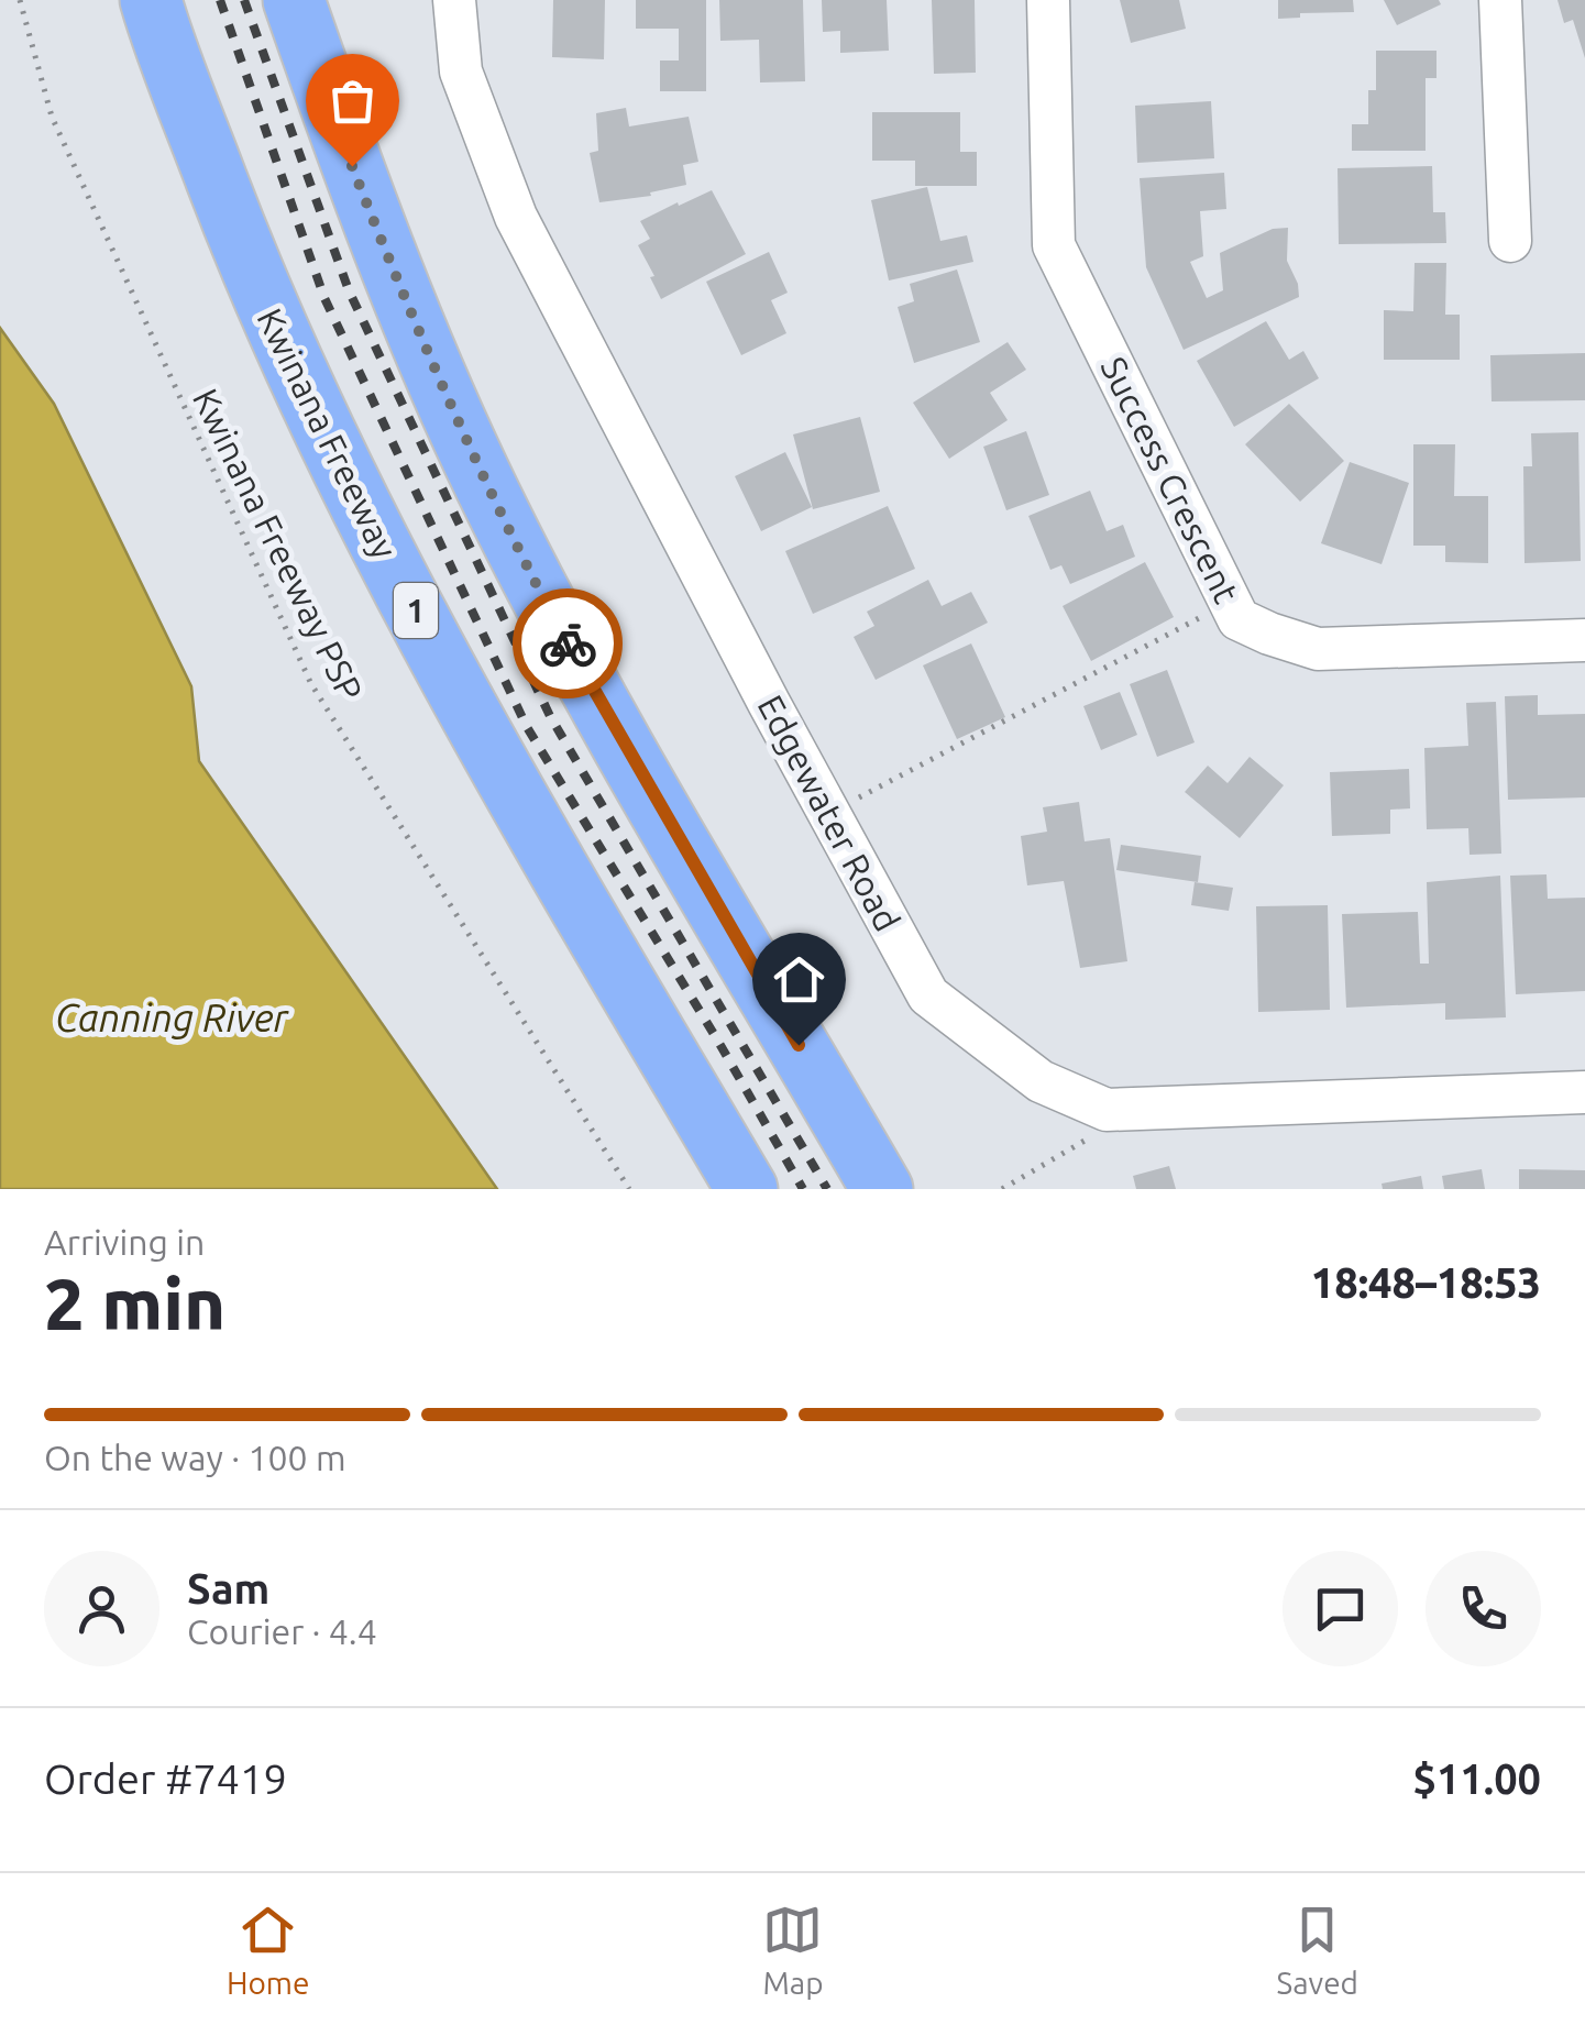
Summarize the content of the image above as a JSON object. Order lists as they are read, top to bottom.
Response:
{
  "streets": {
    "highway": ["Kwinana Freeway", "1"],
    "street": ["Success Crescent", "Edgewater Road"],
    "path": ["Kwinana Freeway PSP"]
  },
  "water": ["Canning River"],
  "page": {
    "heading": ["2 min", "Arriving in", "18:48–18:53"],
    "panel": [
      "Sam",
      "Courier · 4.4",
      "Order #7419",
      "$11.00"
    ],
    "bar": "On the way · 100 m",
    "tabs": ["Home", "Map", "Saved"]
  }
}
